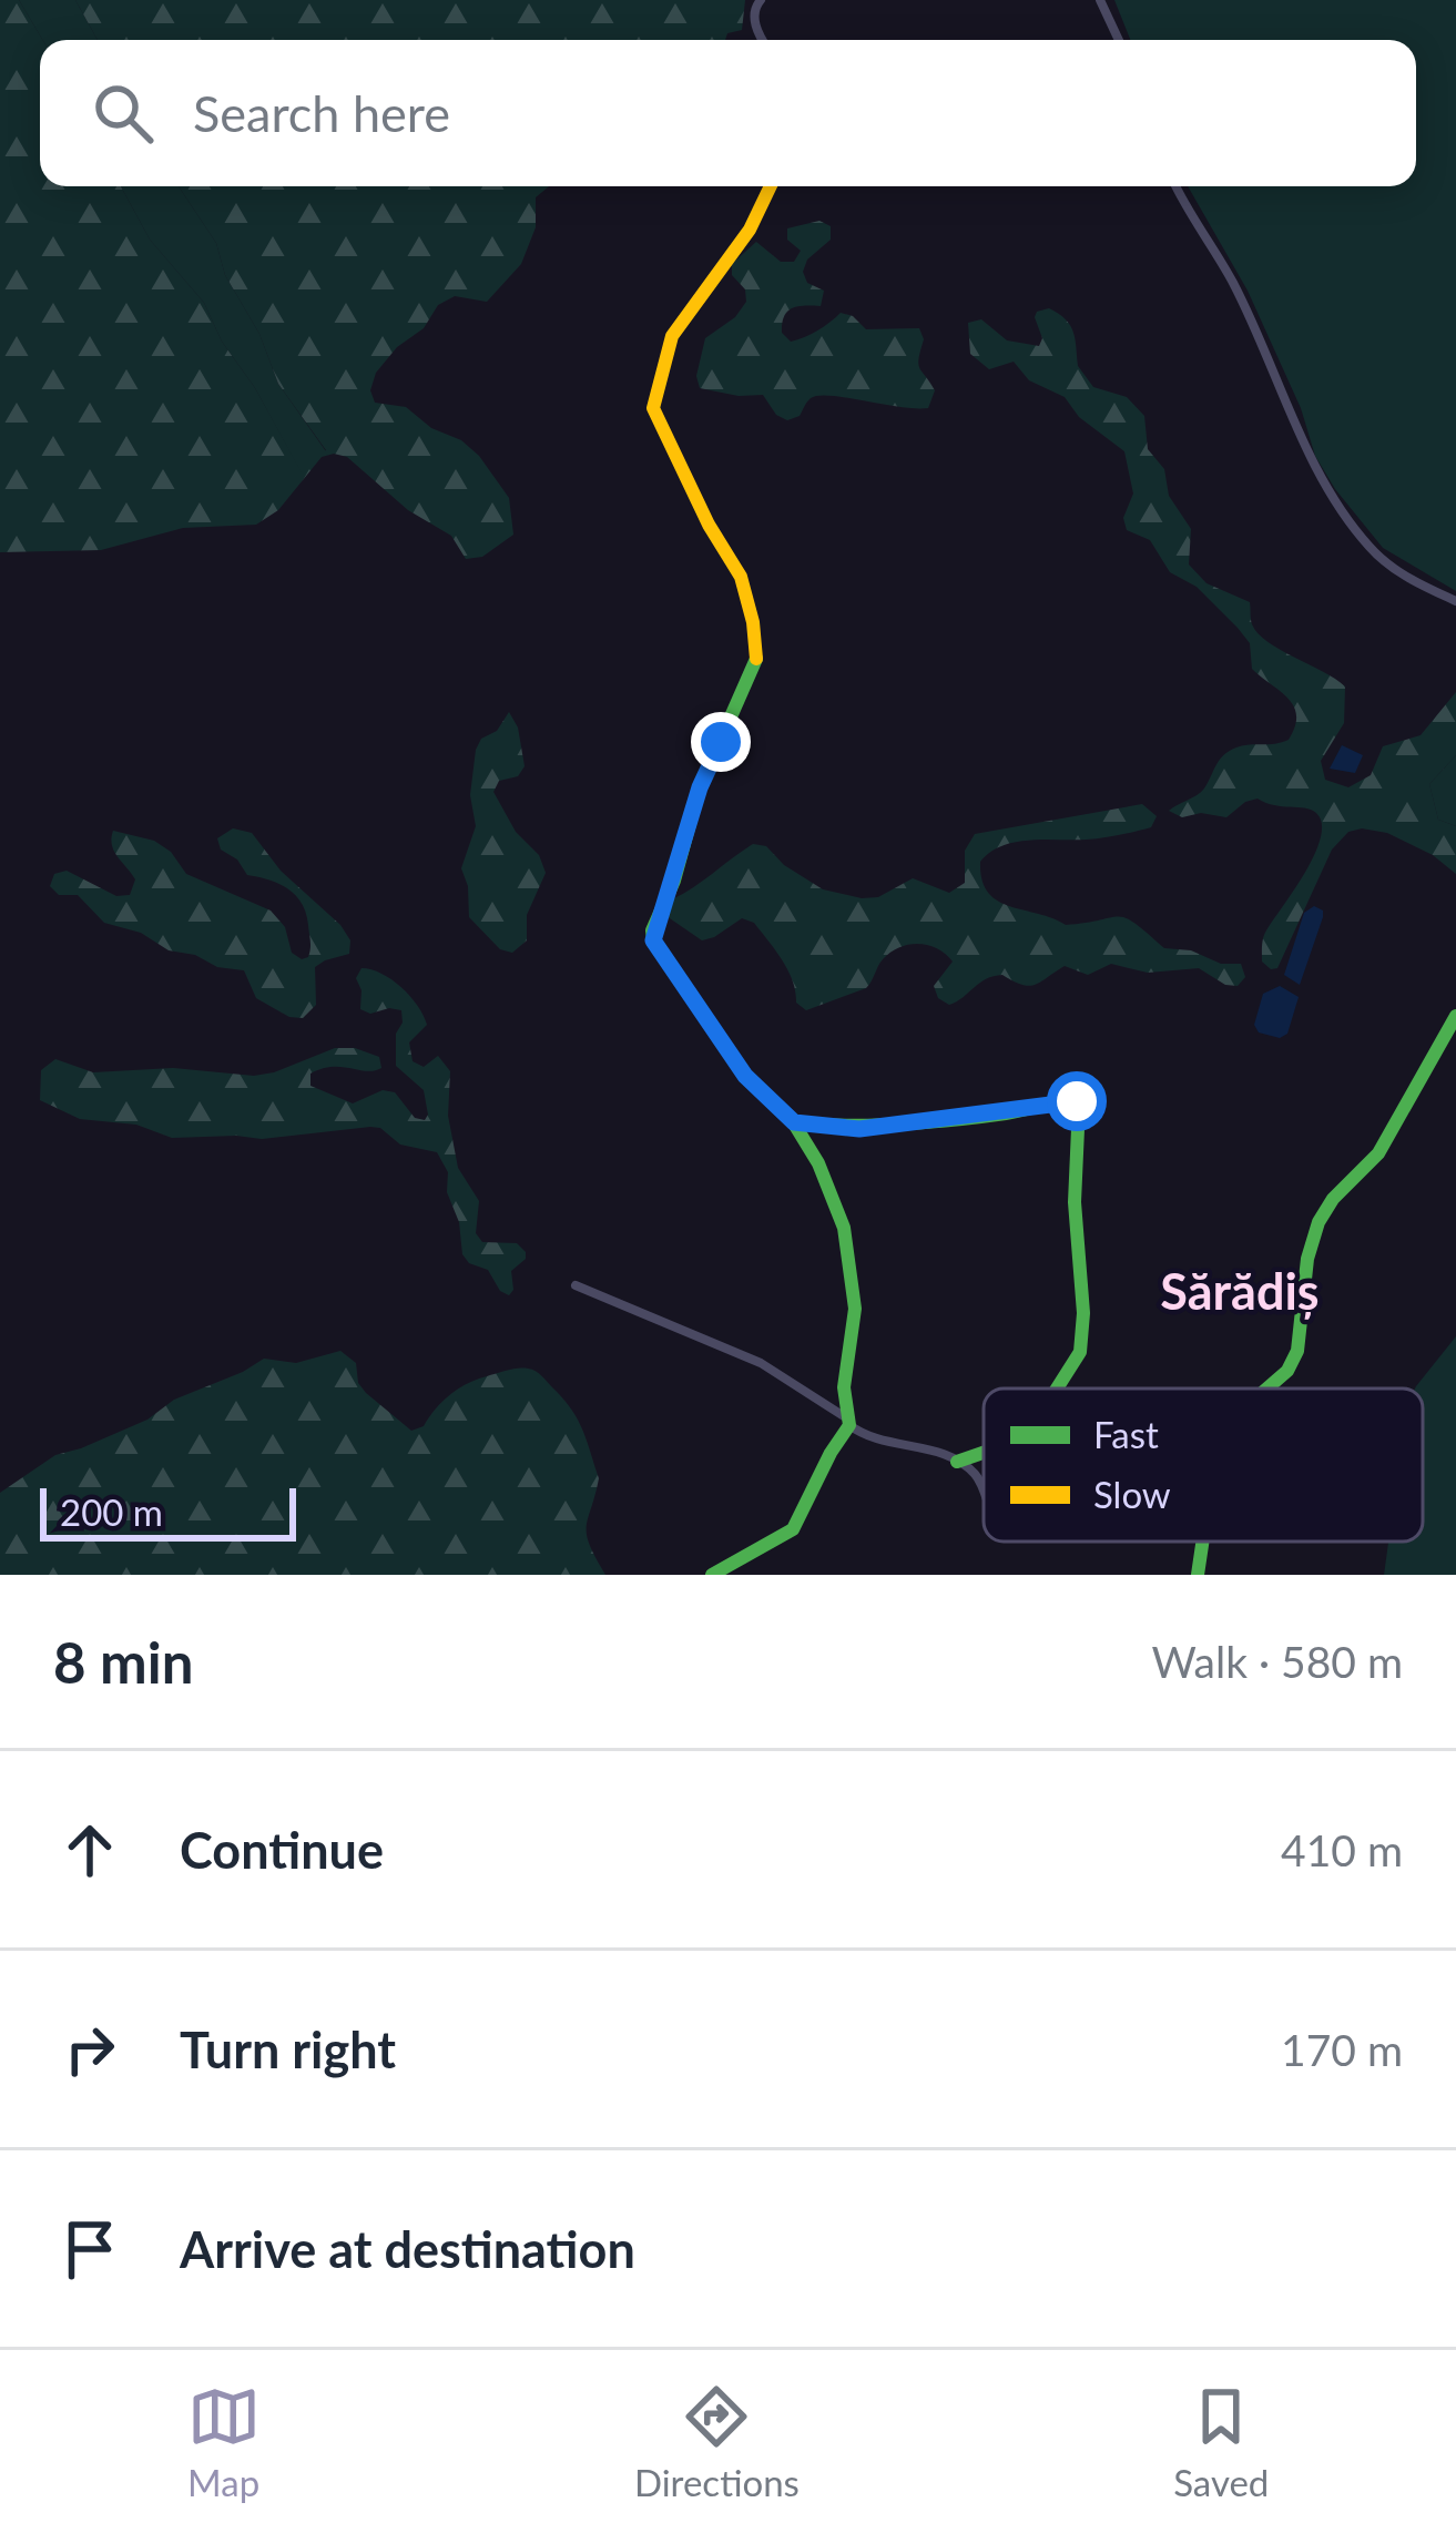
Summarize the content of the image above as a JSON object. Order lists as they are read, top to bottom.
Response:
{
  "districts": ["Sărădiș"],
  "legend": ["Fast", "Slow"],
  "scale_bar": "200 m",
  "page": {
    "search": "Search here",
    "scale": "200 m",
    "heading": ["8 min", "Walk · 580 m"],
    "list": [
      ["Continue", "410 m"],
      ["Turn right", "170 m"],
      "Arrive at destination"
    ],
    "nav": ["Map", "Directions", "Saved"]
  }
}
